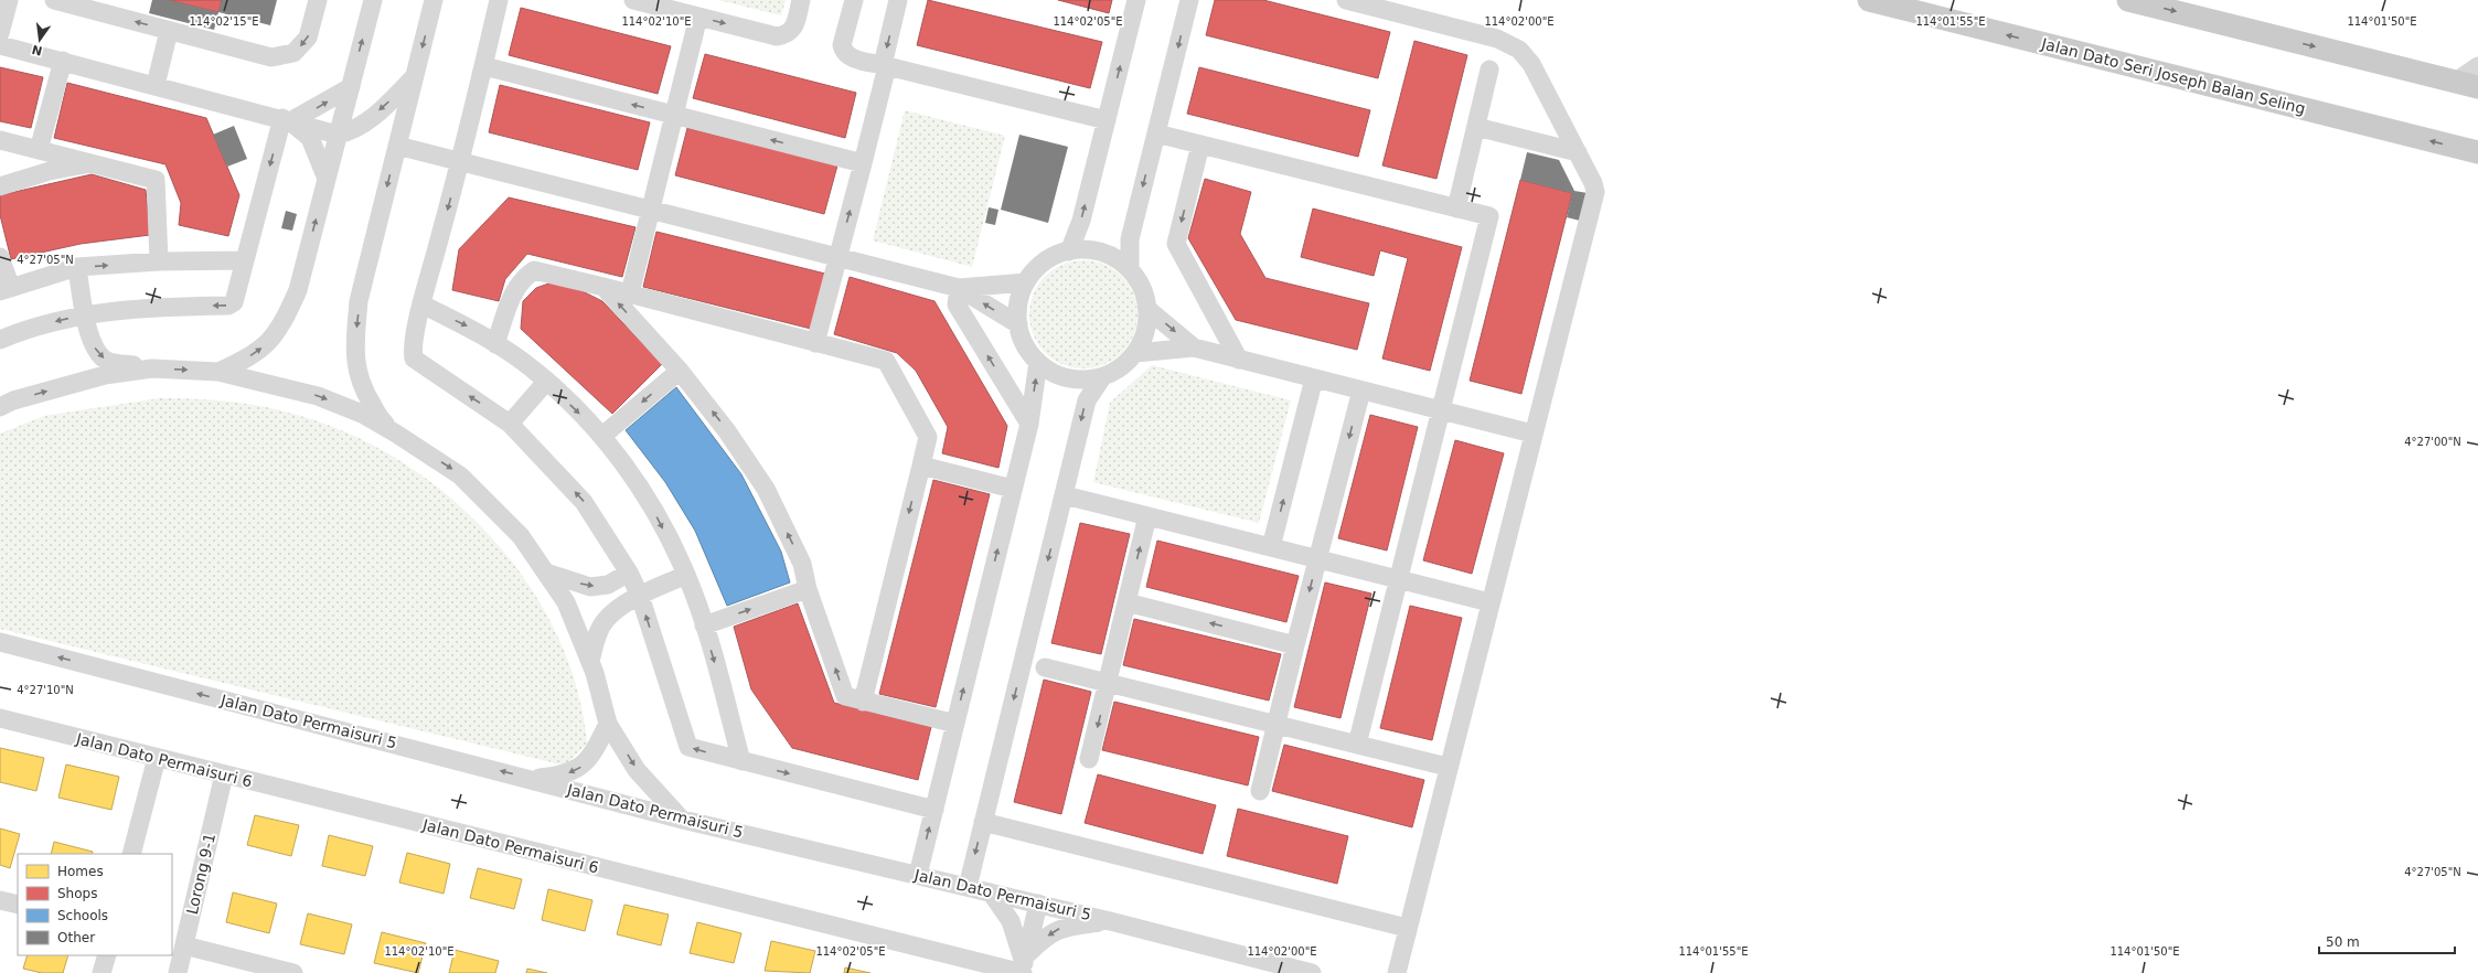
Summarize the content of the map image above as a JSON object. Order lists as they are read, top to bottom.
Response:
{
  "streets": {
    "main road": ["Jalan Dato Seri Joseph Balan Seling"],
    "street": ["Jalan Dato Permaisuri 5", "Jalan Dato Permaisuri 6", "Lorong 9-1"]
  },
  "crossings": [
    ["Jalan Dato Permaisuri 6", "Lorong 9-1"]
  ],
  "one_way": ["Jalan Dato Permaisuri 5"],
  "legend": [
    "Homes",
    "Shops",
    "Schools",
    "Other"
  ],
  "scale_bar": "50 m",
  "north": "bottom",
  "coordinates": [
    "114°02'15\"E",
    "114°02'10\"E",
    "114°02'05\"E",
    "114°02'00\"E",
    "114°01'55\"E",
    "114°01'50\"E",
    "4°27'05\"N",
    "4°27'00\"N",
    "4°27'10\"N"
  ]
}
